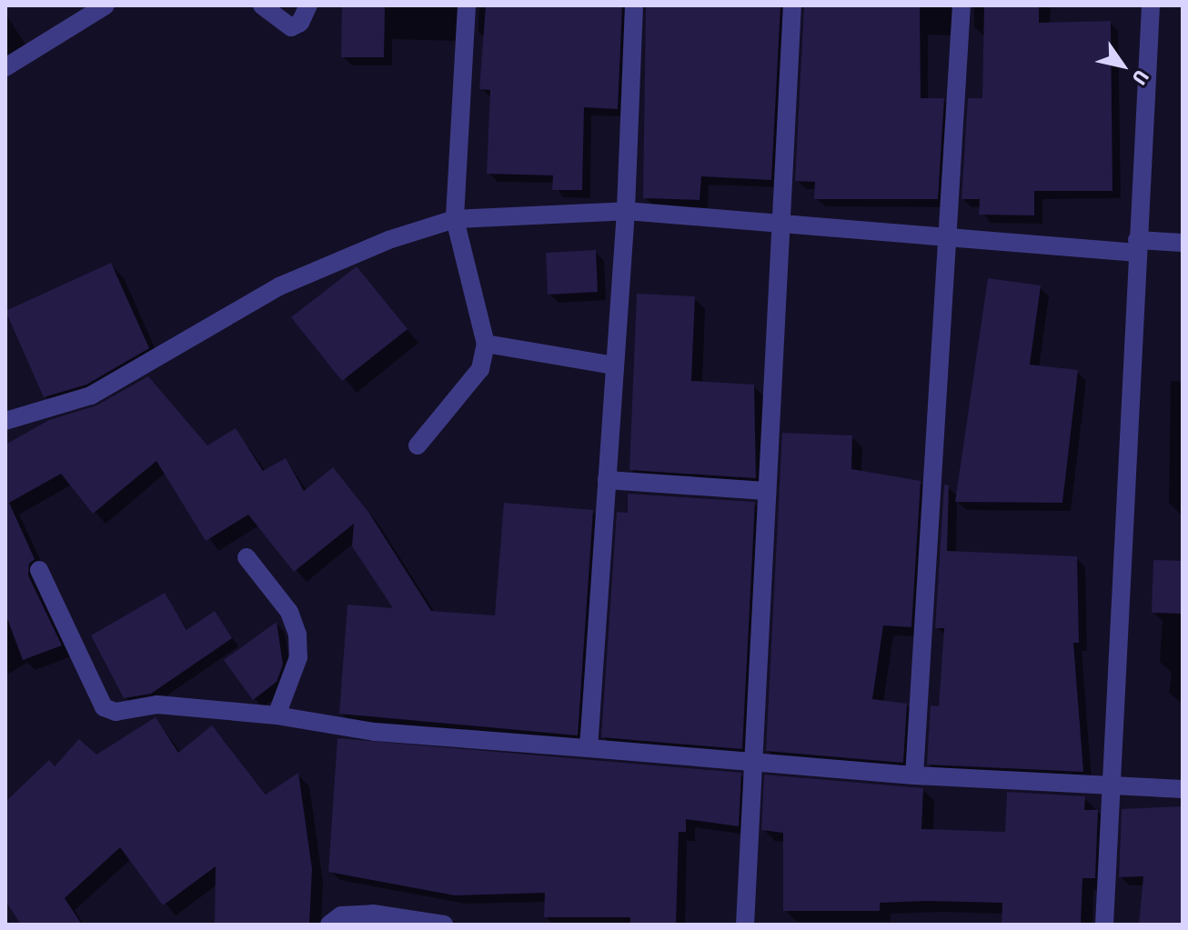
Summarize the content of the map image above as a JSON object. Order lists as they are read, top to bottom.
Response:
{
  "north": "bottom right"
}
